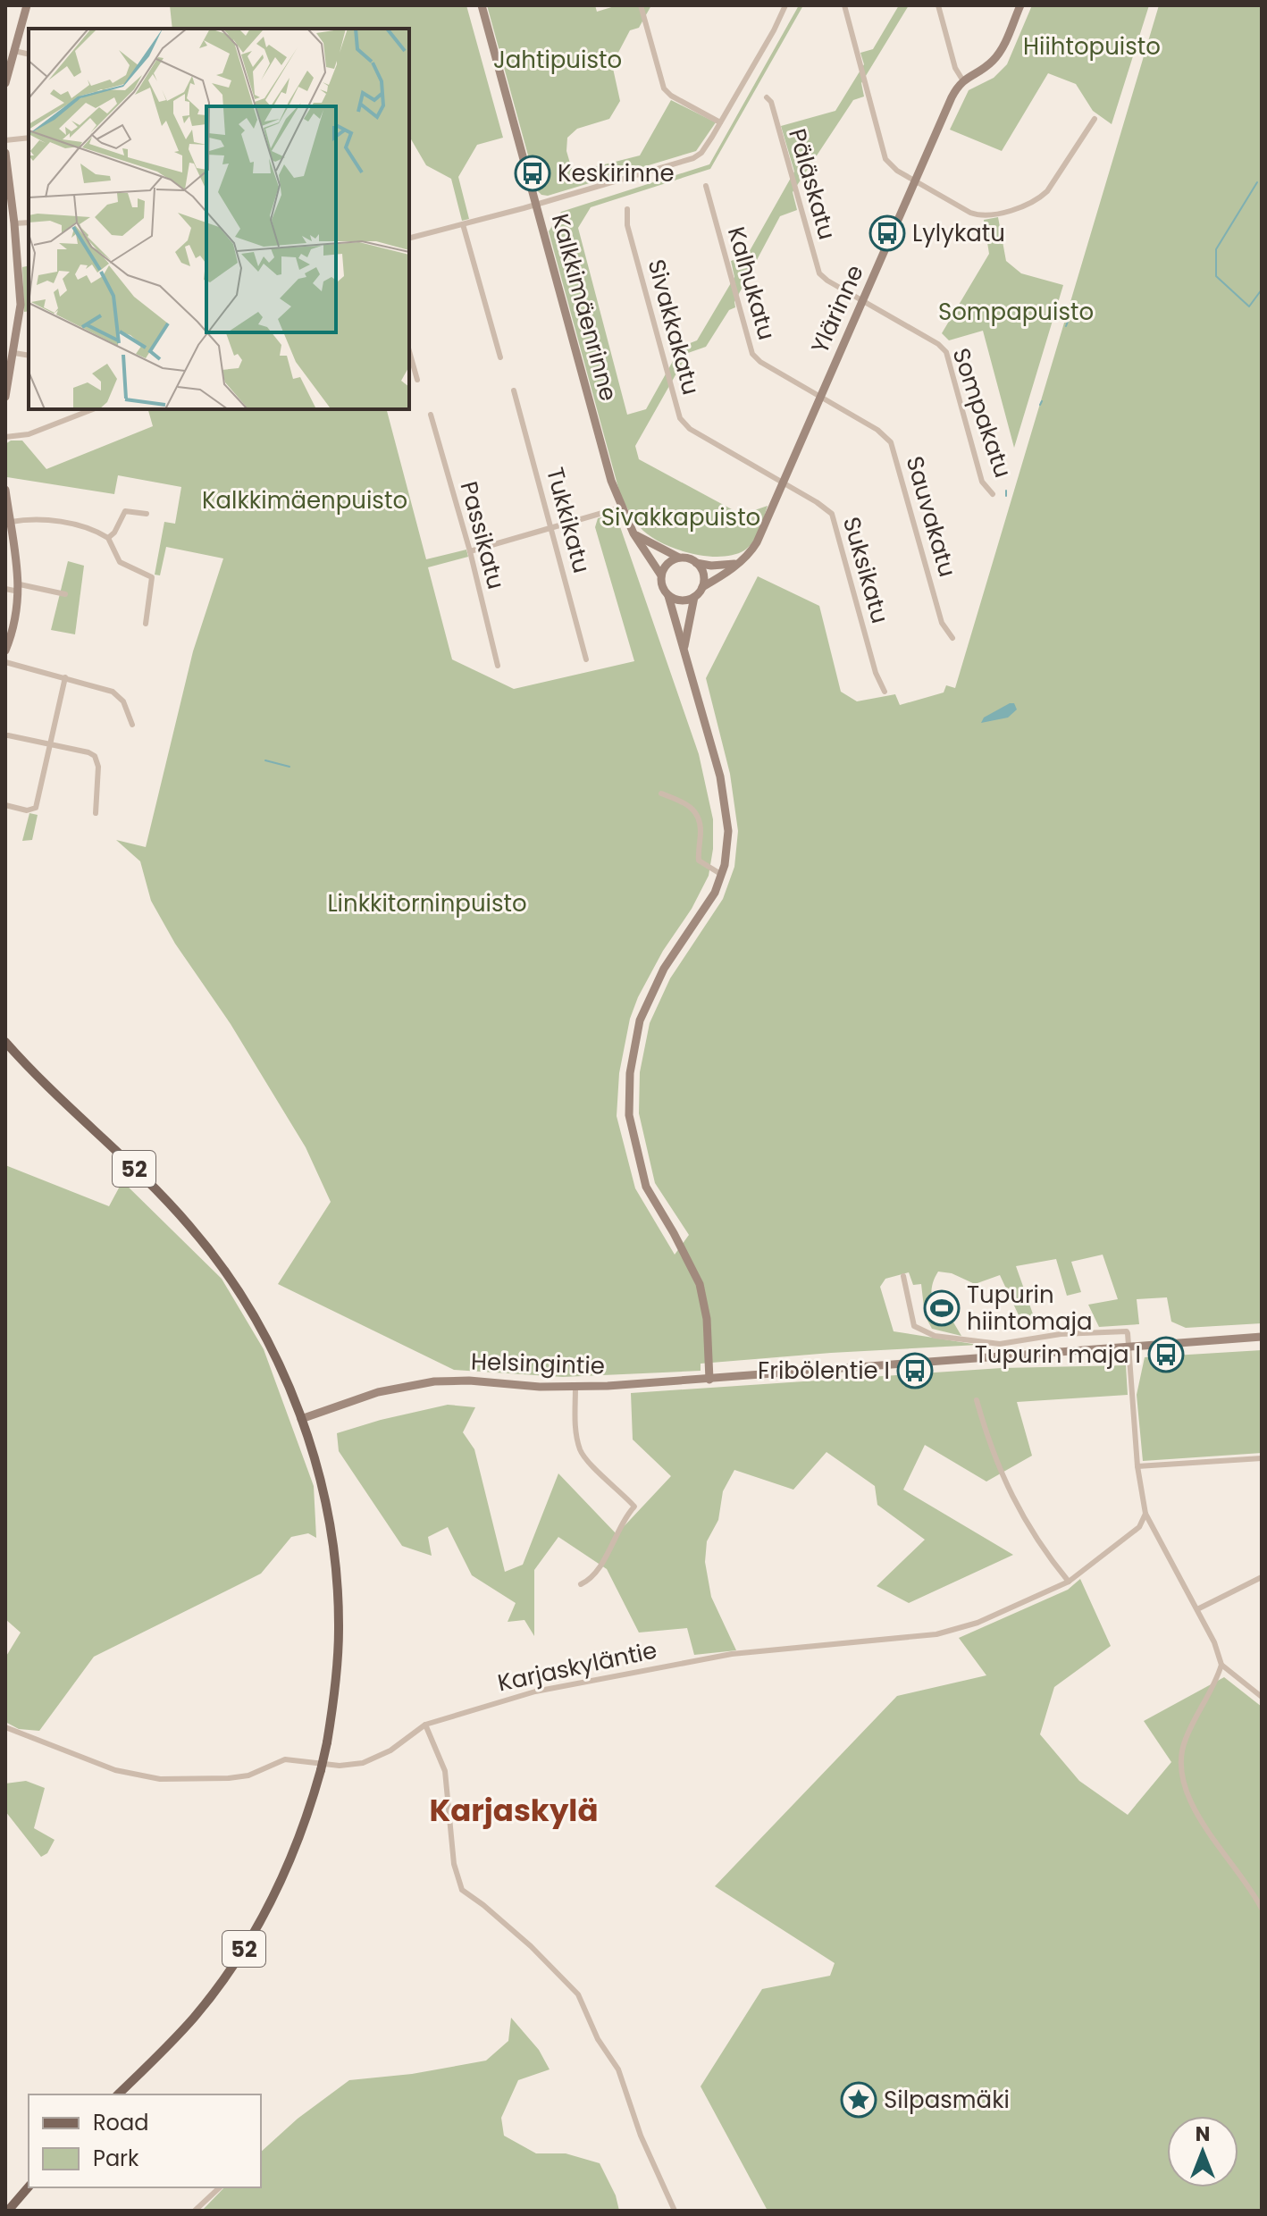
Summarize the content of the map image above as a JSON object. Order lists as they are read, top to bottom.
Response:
{
  "streets": {
    "main road": ["52"],
    "street": [
      "Päläskatu",
      "Kalhukatu",
      "Kalkkimäenrinne",
      "Ylärinne",
      "Sivakkakatu",
      "Sompakatu",
      "Sauvakatu",
      "Tukkikatu",
      "Passikatu",
      "Suksikatu",
      "Helsingintie",
      "Karjaskyläntie"
    ]
  },
  "crossings": [
    ["Päläskatu", "Ylärinne"],
    ["Päläskatu", "Sompakatu"],
    ["Kalhukatu", "Ylärinne"],
    ["Kalhukatu", "Sauvakatu"],
    ["Kalkkimäenrinne", "Ylärinne"],
    ["Ylärinne", "Sivakkakatu"],
    ["Ylärinne", "Sompakatu"],
    ["Ylärinne", "Sauvakatu"],
    ["Ylärinne", "Suksikatu"],
    ["Sivakkakatu", "Suksikatu"],
    ["52", "Helsingintie"]
  ],
  "districts": ["Karjaskylä"],
  "parks": [
    "Hiihtopuisto",
    "Jahtipuisto",
    "Sompapuisto",
    "Kalkkimäenpuisto",
    "Sivakkapuisto",
    "Linkkitorninpuisto"
  ],
  "places": {
    "bus stop": [
      "Keskirinne",
      "Lylykatu",
      "Tupurin maja I",
      "Fribölentie I"
    ],
    "sports": ["Tupurin hiintomaja"],
    "place": ["Silpasmäki"]
  },
  "legend": ["Road", "Park"],
  "north": "top"
}
